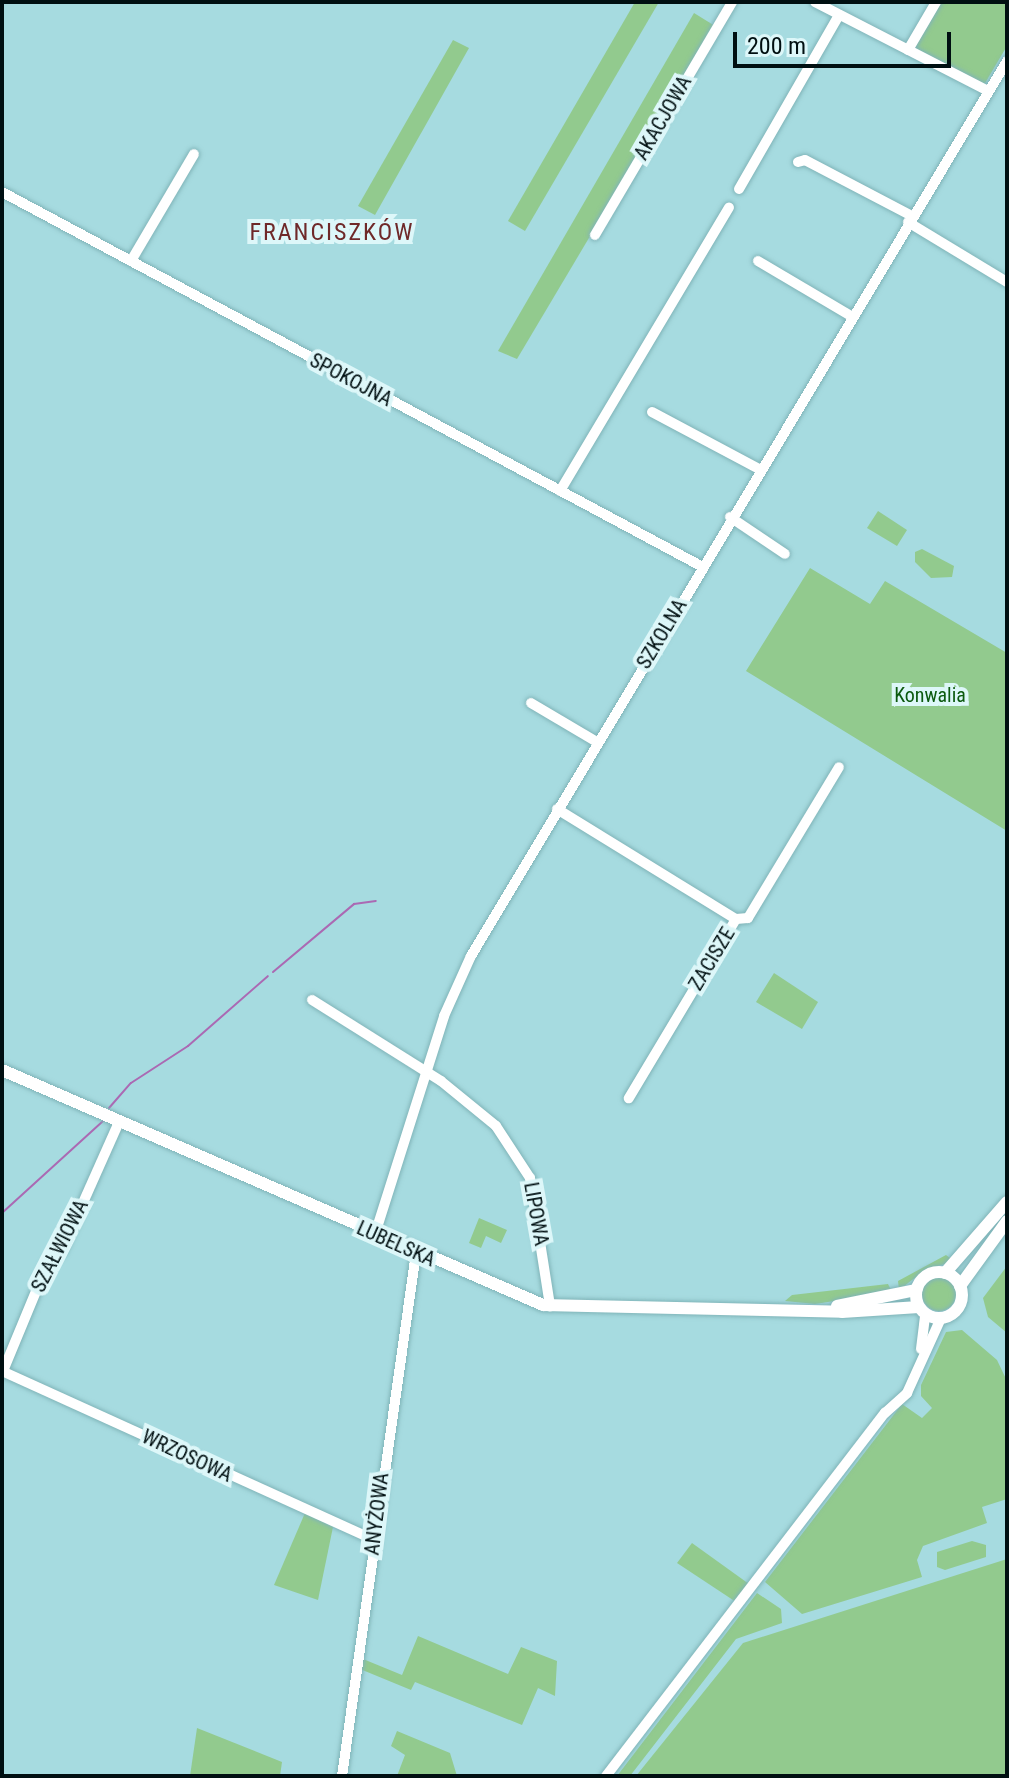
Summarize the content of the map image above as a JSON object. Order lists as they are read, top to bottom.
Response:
{
  "streets": {
    "main road": ["LUBELSKA"],
    "street": [
      "AKACJOWA",
      "SPOKOJNA",
      "SZKOLNA",
      "ZACISZE",
      "LIPOWA",
      "SZAŁWIOWA",
      "WRZOSOWA",
      "ANYŻOWA"
    ]
  },
  "crossings": [
    ["SPOKOJNA", "SZKOLNA"],
    ["SZKOLNA", "ZACISZE"],
    ["SZKOLNA", "LIPOWA"],
    ["SZKOLNA", "LUBELSKA"],
    ["LIPOWA", "LUBELSKA"],
    ["LUBELSKA", "SZAŁWIOWA"],
    ["LUBELSKA", "ANYŻOWA"],
    ["SZAŁWIOWA", "WRZOSOWA"],
    ["WRZOSOWA", "ANYŻOWA"]
  ],
  "districts": ["FRANCISZKÓW"],
  "parks": ["Konwalia"],
  "scale_bar": "200 m"
}
